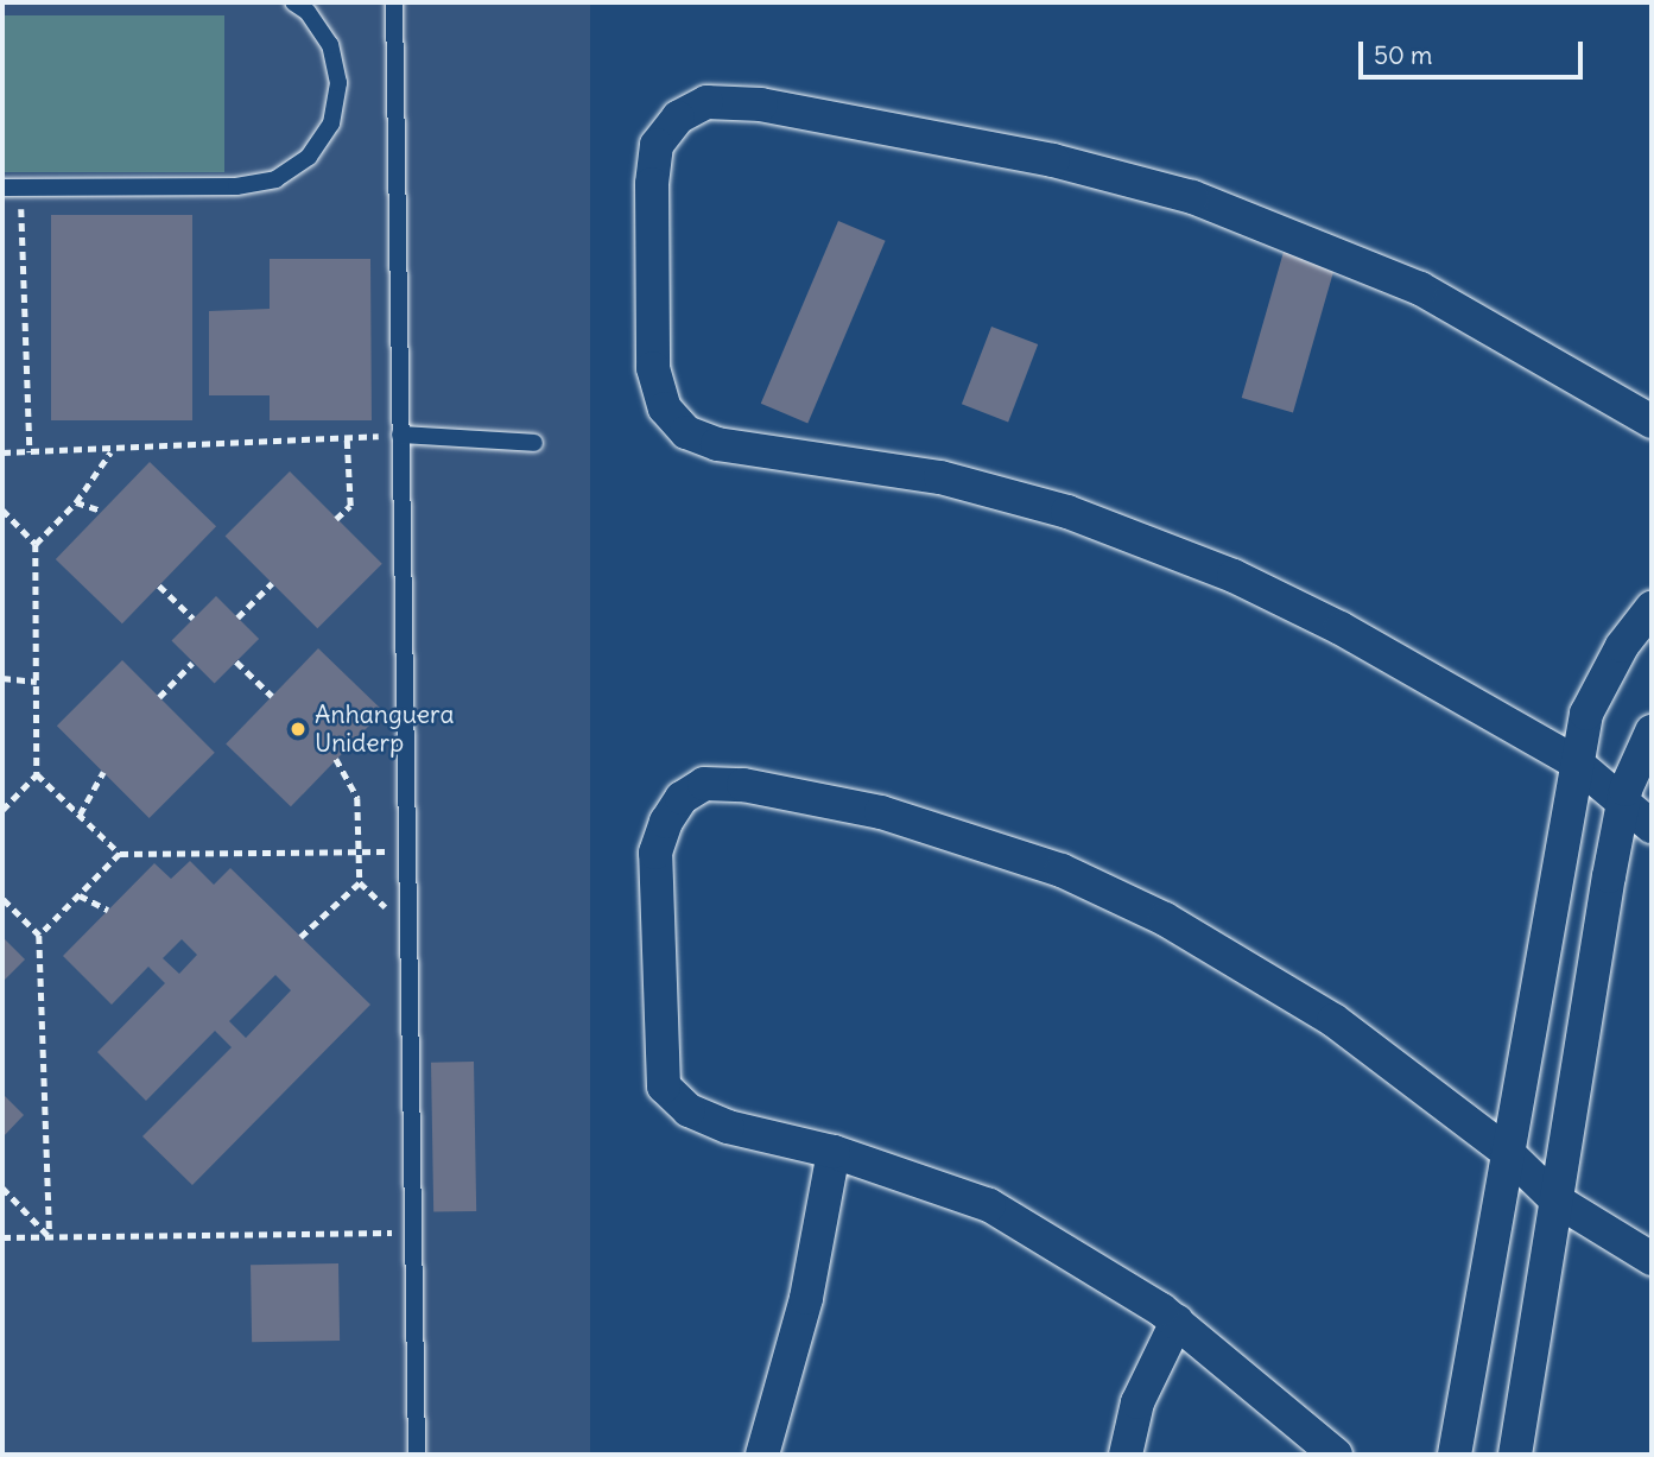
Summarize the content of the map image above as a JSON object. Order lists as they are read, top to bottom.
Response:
{
  "places": ["Anhanguera Uniderp"],
  "scale_bar": "50 m"
}
